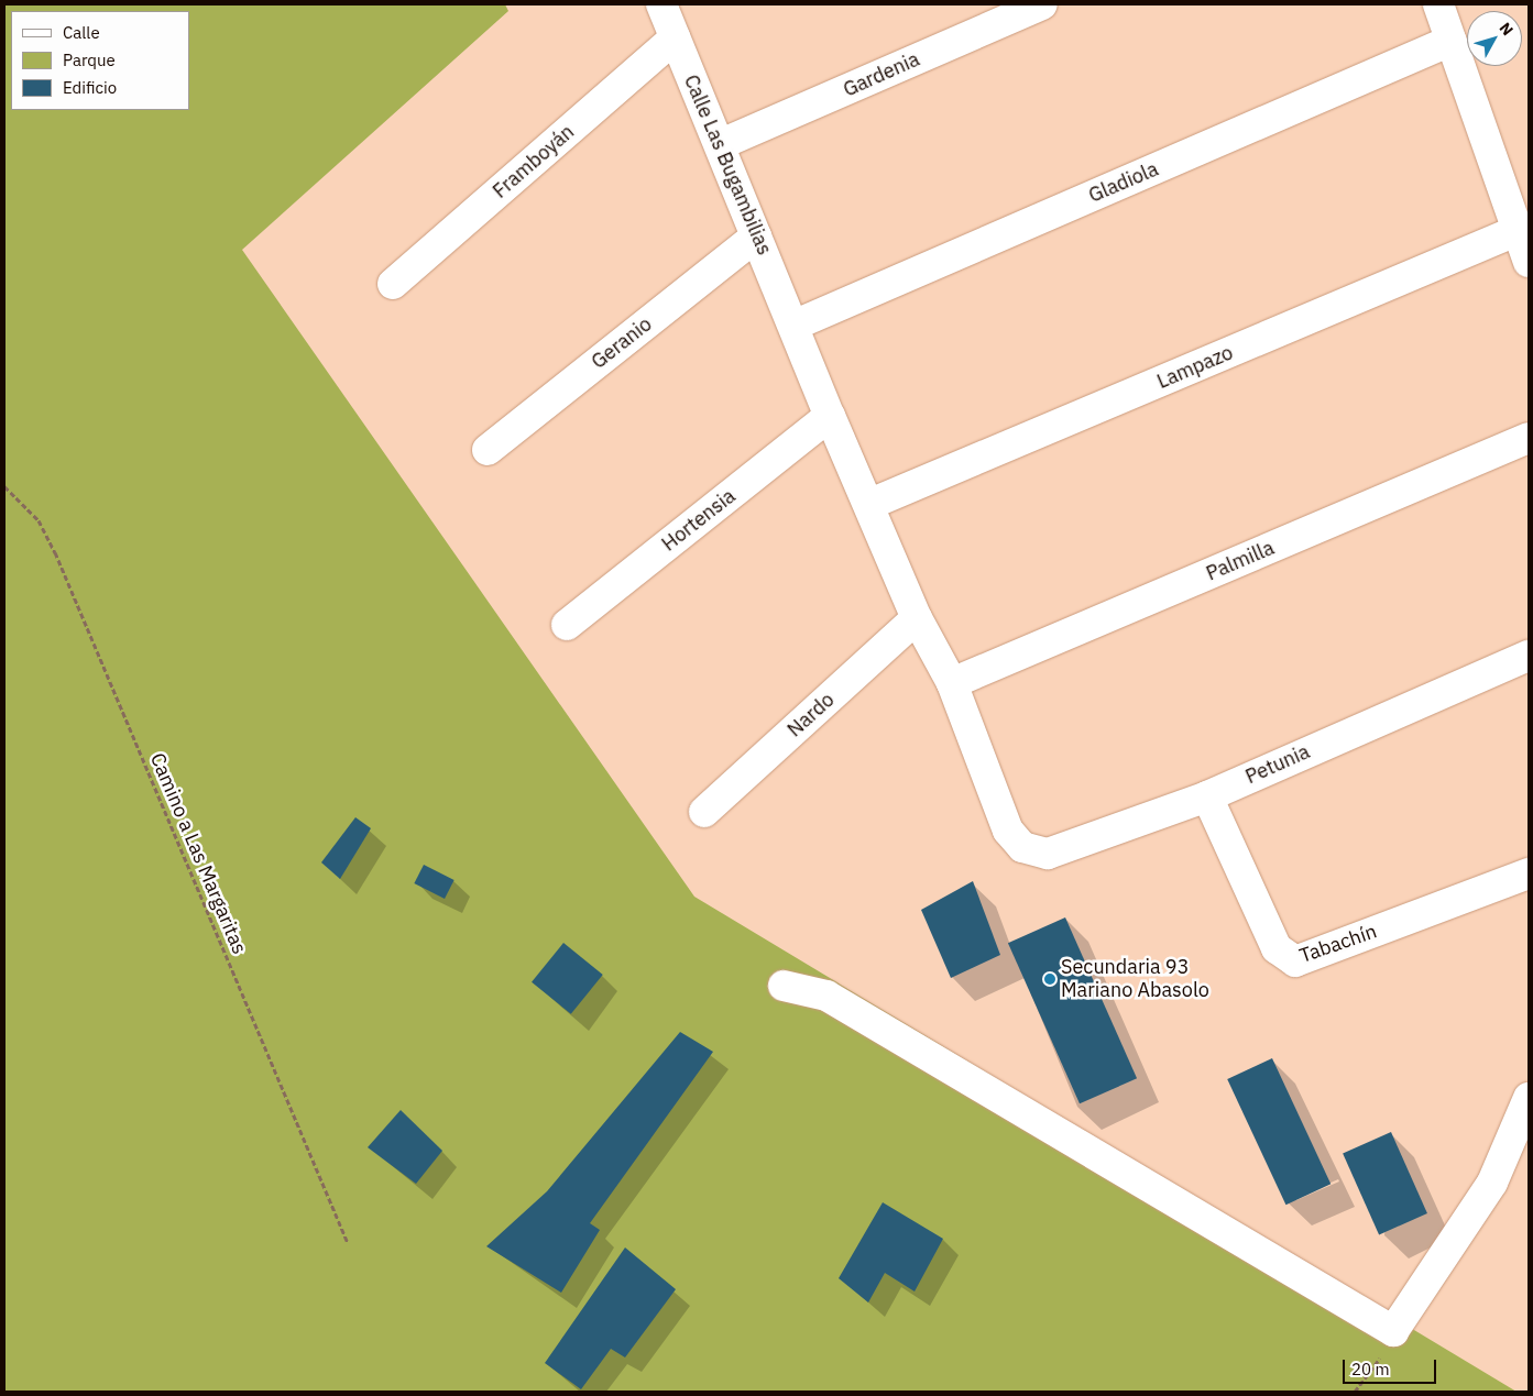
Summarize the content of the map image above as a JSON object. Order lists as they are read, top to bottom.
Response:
{
  "streets": {
    "street": [
      "Gardenia",
      "Framboyán",
      "Calle Las Bugambilias",
      "Gladiola",
      "Geranio",
      "Lampazo",
      "Hortensia",
      "Palmilla",
      "Nardo",
      "Petunia",
      "Tabachín"
    ],
    "path": ["Camino a Las Margaritas"]
  },
  "crossings": [
    ["Gardenia", "Calle Las Bugambilias"],
    ["Framboyán", "Calle Las Bugambilias"],
    ["Calle Las Bugambilias", "Gladiola"],
    ["Calle Las Bugambilias", "Geranio"],
    ["Calle Las Bugambilias", "Lampazo"],
    ["Calle Las Bugambilias", "Hortensia"],
    ["Calle Las Bugambilias", "Palmilla"],
    ["Calle Las Bugambilias", "Nardo"],
    ["Calle Las Bugambilias", "Petunia"],
    ["Petunia", "Tabachín"]
  ],
  "places": ["Secundaria 93 Mariano Abasolo"],
  "legend": ["Calle", "Parque", "Edificio"],
  "scale_bar": "20 m",
  "north": "top right"
}
